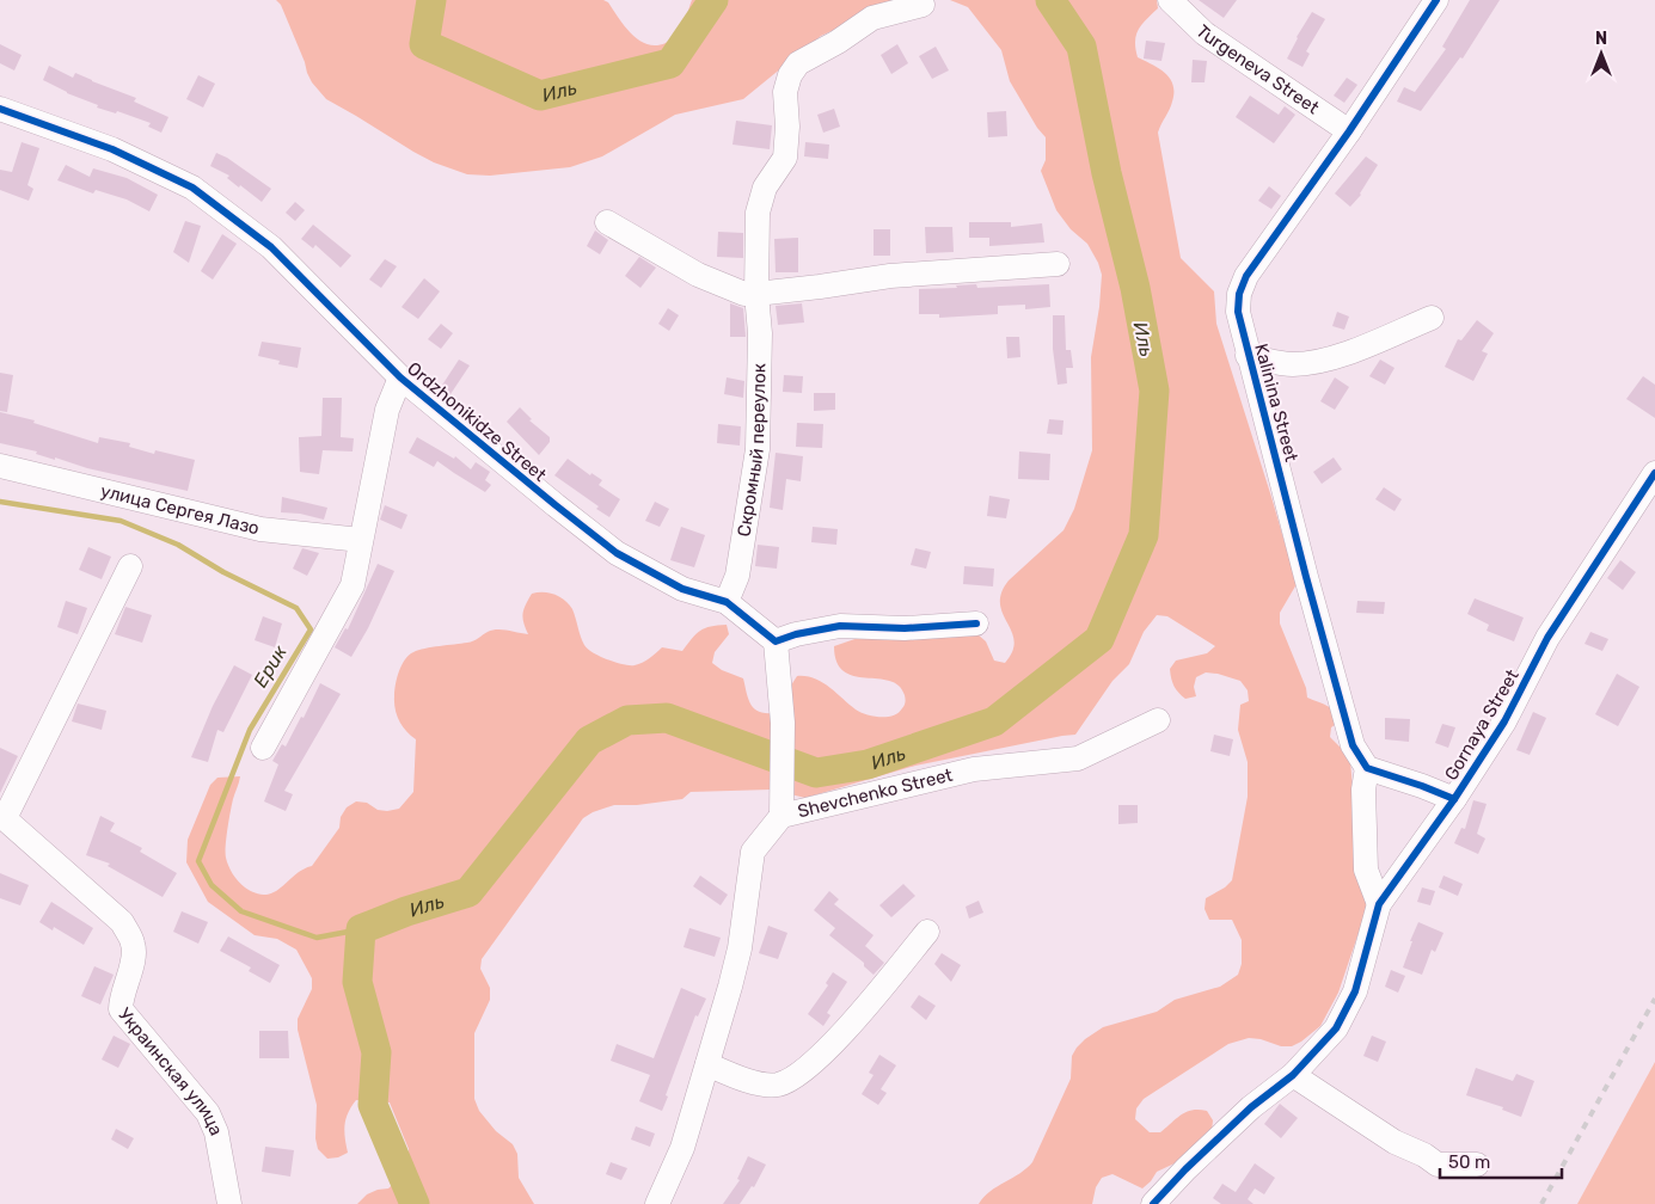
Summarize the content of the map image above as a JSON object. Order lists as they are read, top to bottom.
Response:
{
  "streets": {
    "street": [
      "Turgeneva Street",
      "Kalinina Street",
      "Ordzhonikidze Street",
      "Скромный переулок",
      "улица Сергея Лазо",
      "Gornaya Street",
      "Shevchenko Street",
      "Украинская улица"
    ]
  },
  "crossings": [
    ["Turgeneva Street", "Kalinina Street"],
    ["Ordzhonikidze Street", "Скромный переулок"]
  ],
  "water": ["Иль", "Ерик"],
  "scale_bar": "50 m",
  "north": "top"
}
